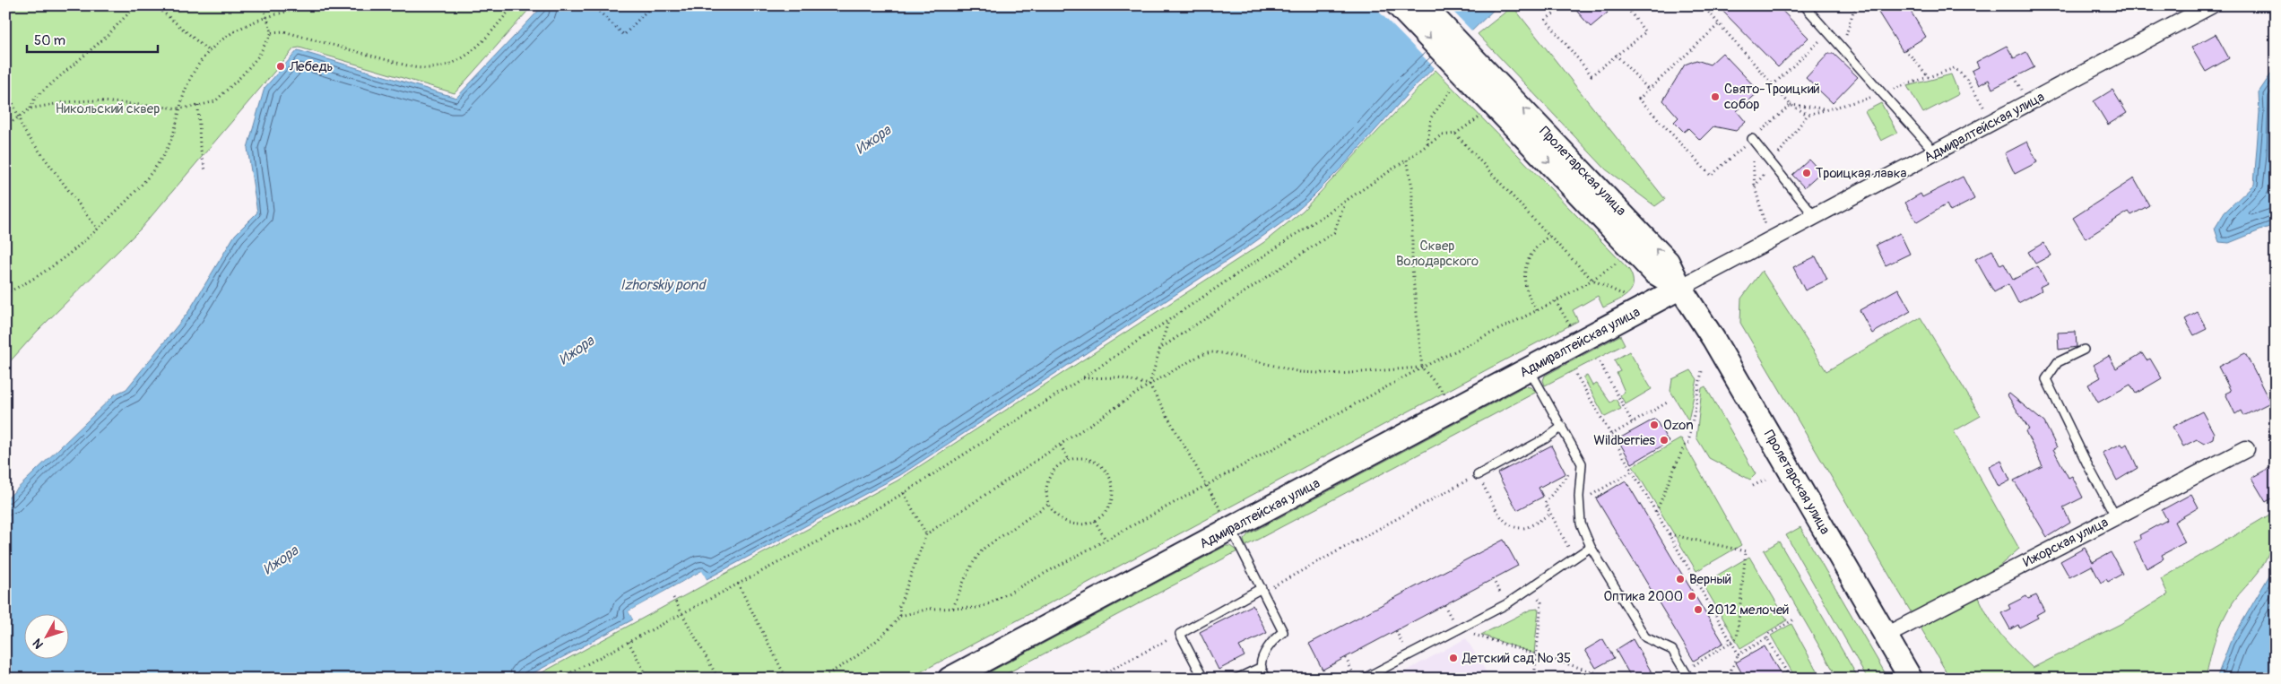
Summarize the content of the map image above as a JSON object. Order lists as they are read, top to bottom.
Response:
{
  "streets": {
    "main road": ["Адмиралтейская улица", "Пролетарская улица"],
    "street": ["Ижорская улица"]
  },
  "crossings": [
    ["Адмиралтейская улица", "Пролетарская улица"],
    ["Пролетарская улица", "Ижорская улица"]
  ],
  "water": ["Ижора", "Izhorskiy pond"],
  "parks": ["Никольский сквер", "Сквер Володарского"],
  "places": [
    "Лебедь",
    "Свято-Троицкий собор",
    "Троицкая лавка",
    "Ozon",
    "Wildberries",
    "Верный",
    "Оптика 2000",
    "2012 мелочей",
    "Детский сад № 35"
  ],
  "scale_bar": "50 m",
  "north": "bottom left"
}
